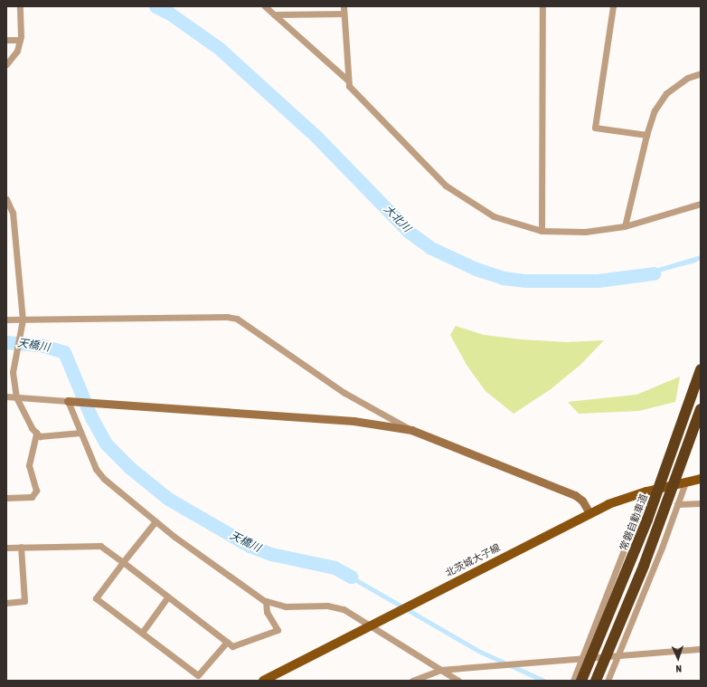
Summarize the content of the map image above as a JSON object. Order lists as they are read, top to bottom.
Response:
{
  "streets": {
    "highway": ["常磐自動車道"],
    "main road": ["北茨城大子線"]
  },
  "water": ["大北川", "天橋川"],
  "north": "bottom"
}
